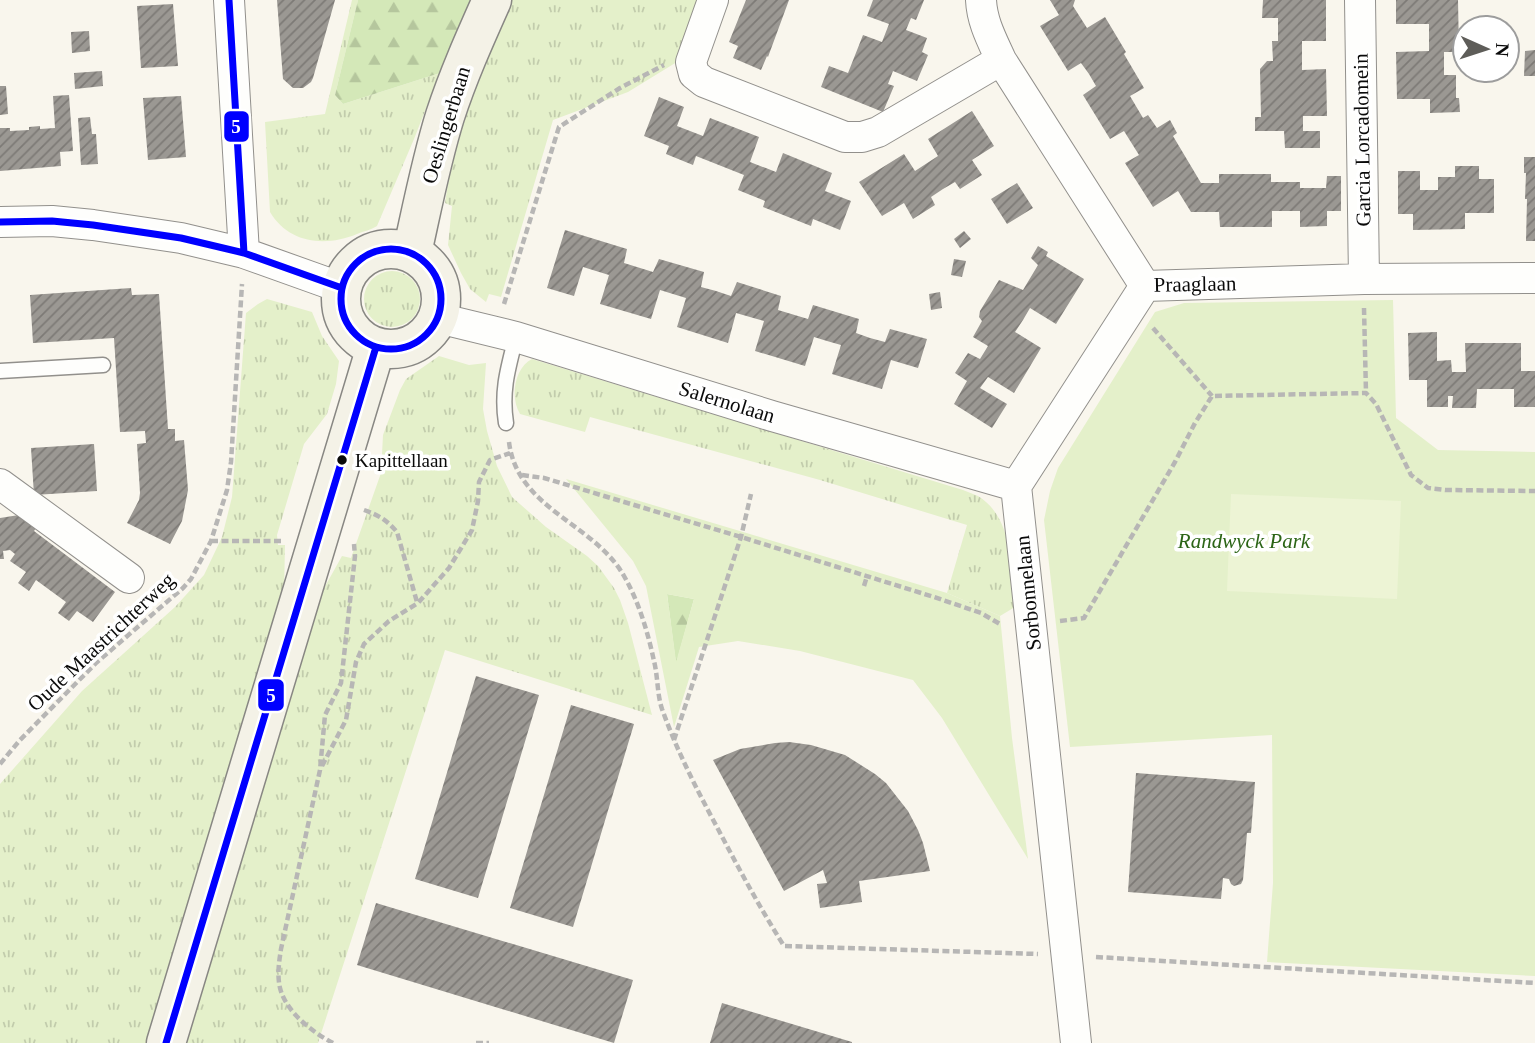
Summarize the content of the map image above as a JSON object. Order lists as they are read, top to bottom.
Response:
{
  "streets": {
    "main road": ["Oeslingerbaan"],
    "street": [
      "Garcia Lorcadomein",
      "Praaglaan",
      "Salernolaan",
      "Sorbonnelaan"
    ],
    "path": ["Oude Maastrichterweg"]
  },
  "crossings": [
    ["Oeslingerbaan", "Salernolaan"],
    ["Garcia Lorcadomein", "Praaglaan"],
    ["Salernolaan", "Sorbonnelaan"]
  ],
  "parks": ["Randwyck Park"],
  "places": ["Kapittellaan"],
  "lines": ["transit line 5"],
  "north": "right"
}
